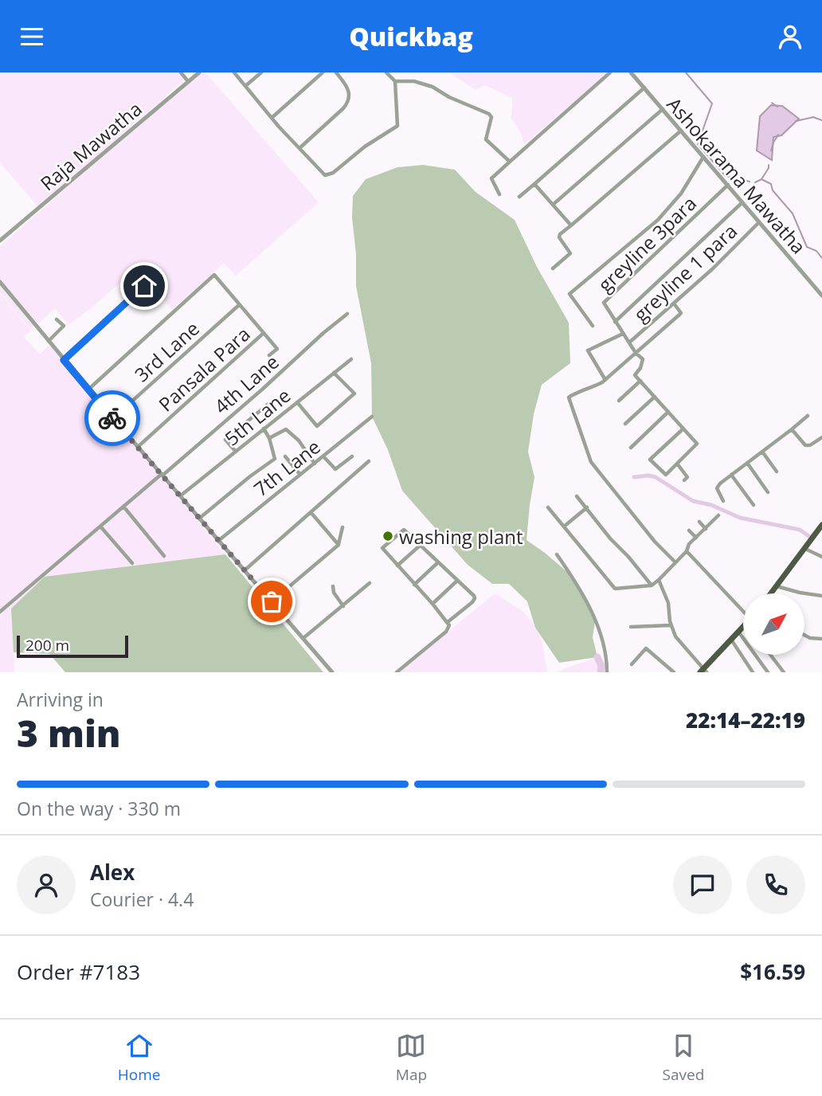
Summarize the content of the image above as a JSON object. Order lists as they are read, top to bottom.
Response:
{
  "streets": {
    "street": [
      "Raja Mawatha",
      "Ashokarama Mawatha",
      "greyline 3para",
      "greyline 1 para",
      "3rd Lane",
      "Pansala Para",
      "4th Lane",
      "5th Lane",
      "7th Lane"
    ]
  },
  "crossings": [
    ["Ashokarama Mawatha", "greyline 3para"],
    ["Ashokarama Mawatha", "greyline 1 para"],
    ["greyline 3para", "greyline 1 para"]
  ],
  "places": ["washing plant"],
  "scale_bar": "200 m",
  "north": "top right",
  "page": {
    "header": "Quickbag",
    "scale": "200 m",
    "heading": ["3 min", "Arriving in", "22:14–22:19"],
    "panel": [
      "Alex",
      "Courier · 4.4",
      "Order #7183",
      "$16.59"
    ],
    "bar": "On the way · 330 m",
    "tabs": ["Home", "Map", "Saved"]
  }
}
